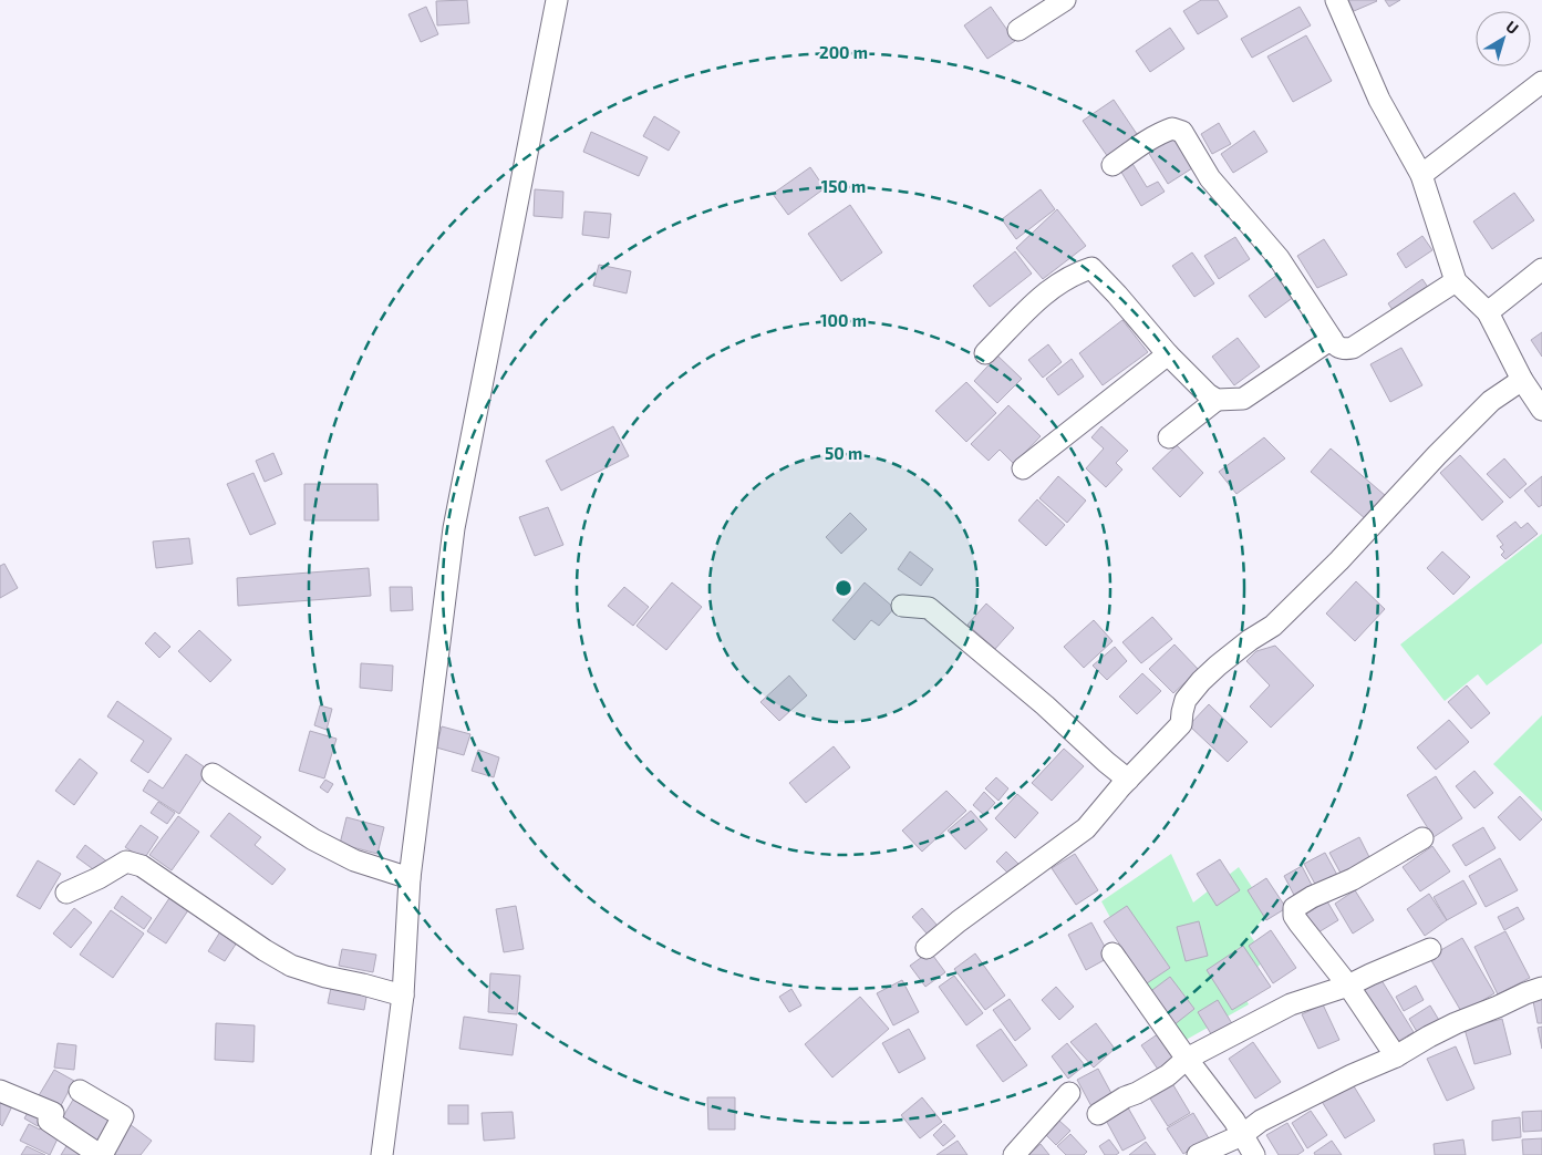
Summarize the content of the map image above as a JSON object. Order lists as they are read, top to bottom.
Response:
{
  "north": "top right",
  "rings": [
    "200 m",
    "150 m",
    "100 m",
    "50 m"
  ]
}
